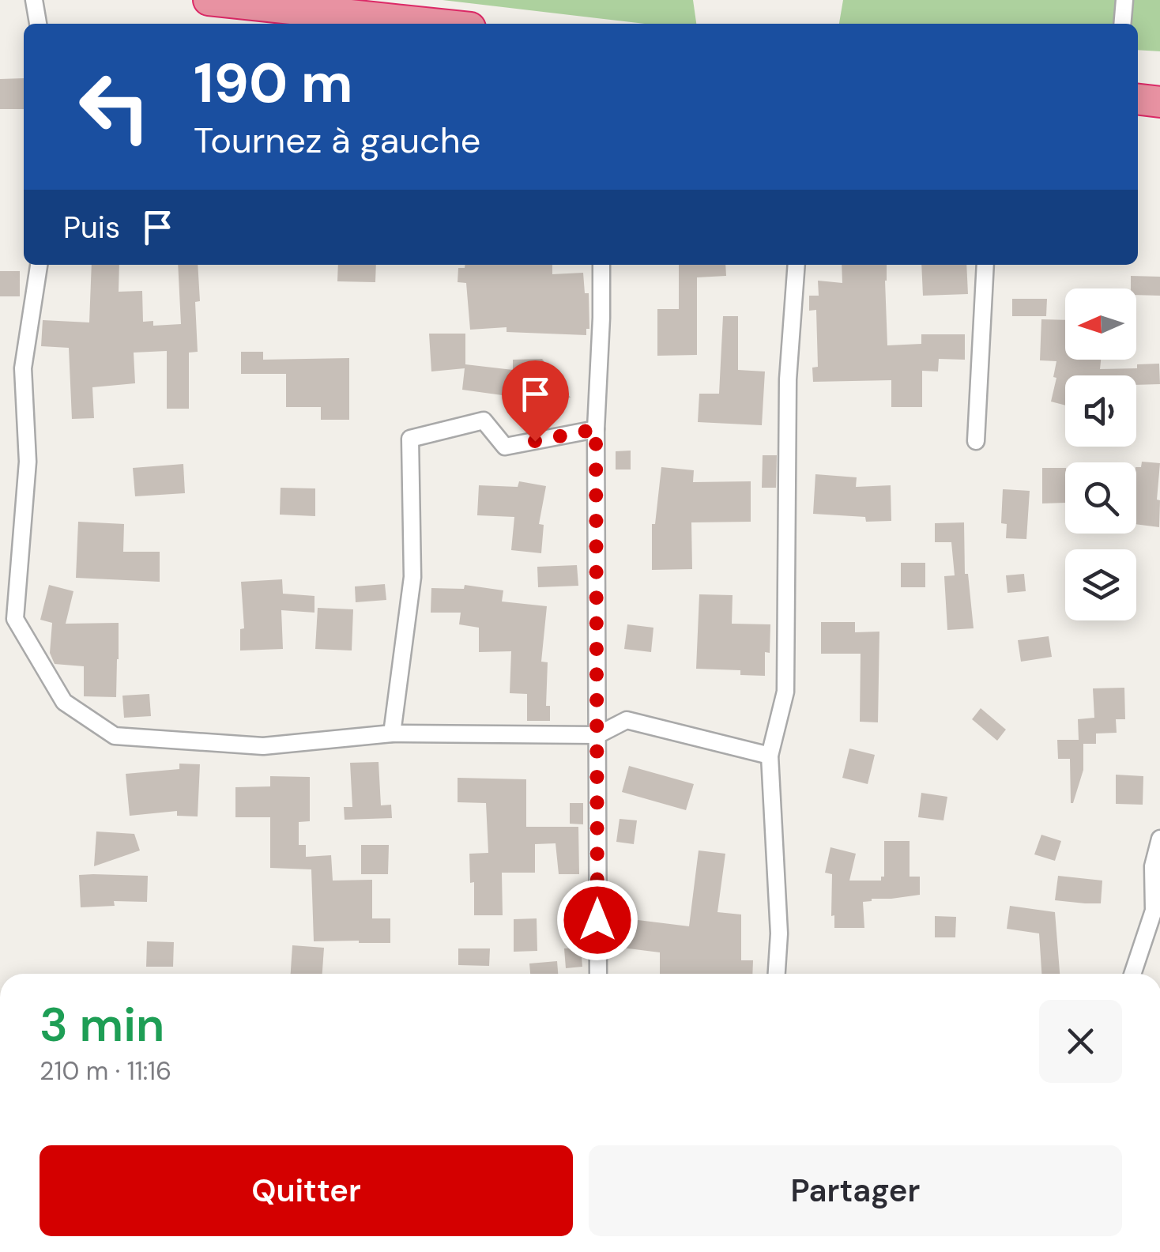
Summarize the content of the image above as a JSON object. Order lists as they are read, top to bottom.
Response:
{
  "north": "left",
  "page": {
    "turn": ["190 m", "Tournez à gauche"],
    "then": "Puis",
    "heading": ["3 min", "210 m · 11:16"],
    "buttons": ["Quitter", "Partager"]
  }
}
